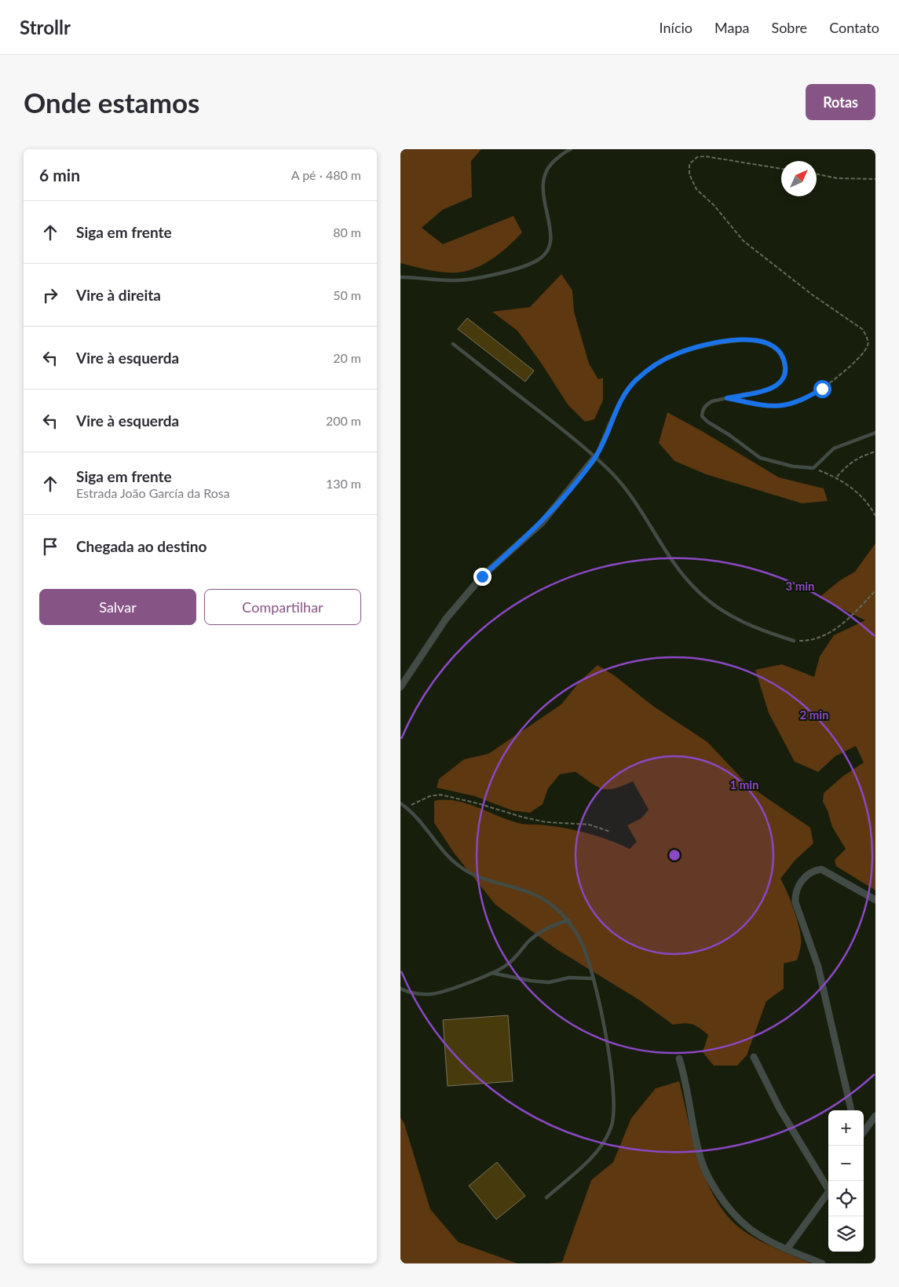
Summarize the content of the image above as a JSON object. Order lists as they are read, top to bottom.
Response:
{
  "north": "top right",
  "page": {
    "header": "Strollr",
    "nav": [
      "Início",
      "Mapa",
      "Sobre",
      "Contato"
    ],
    "buttons": [
      "Rotas",
      ["Salvar", "Compartilhar"]
    ],
    "title": "Onde estamos",
    "heading": ["6 min", "A pé · 480 m"],
    "list": [
      ["Siga em frente", "80 m"],
      ["Vire à direita", "50 m"],
      ["Vire à esquerda", "20 m"],
      ["Vire à esquerda", "200 m"],
      ["Siga em frente", "Estrada João García da Rosa", "130 m"],
      "Chegada ao destino"
    ],
    "map_buttons": ["+", "−"]
  },
  "rings": ["3 min", "2 min", "1 min"]
}
